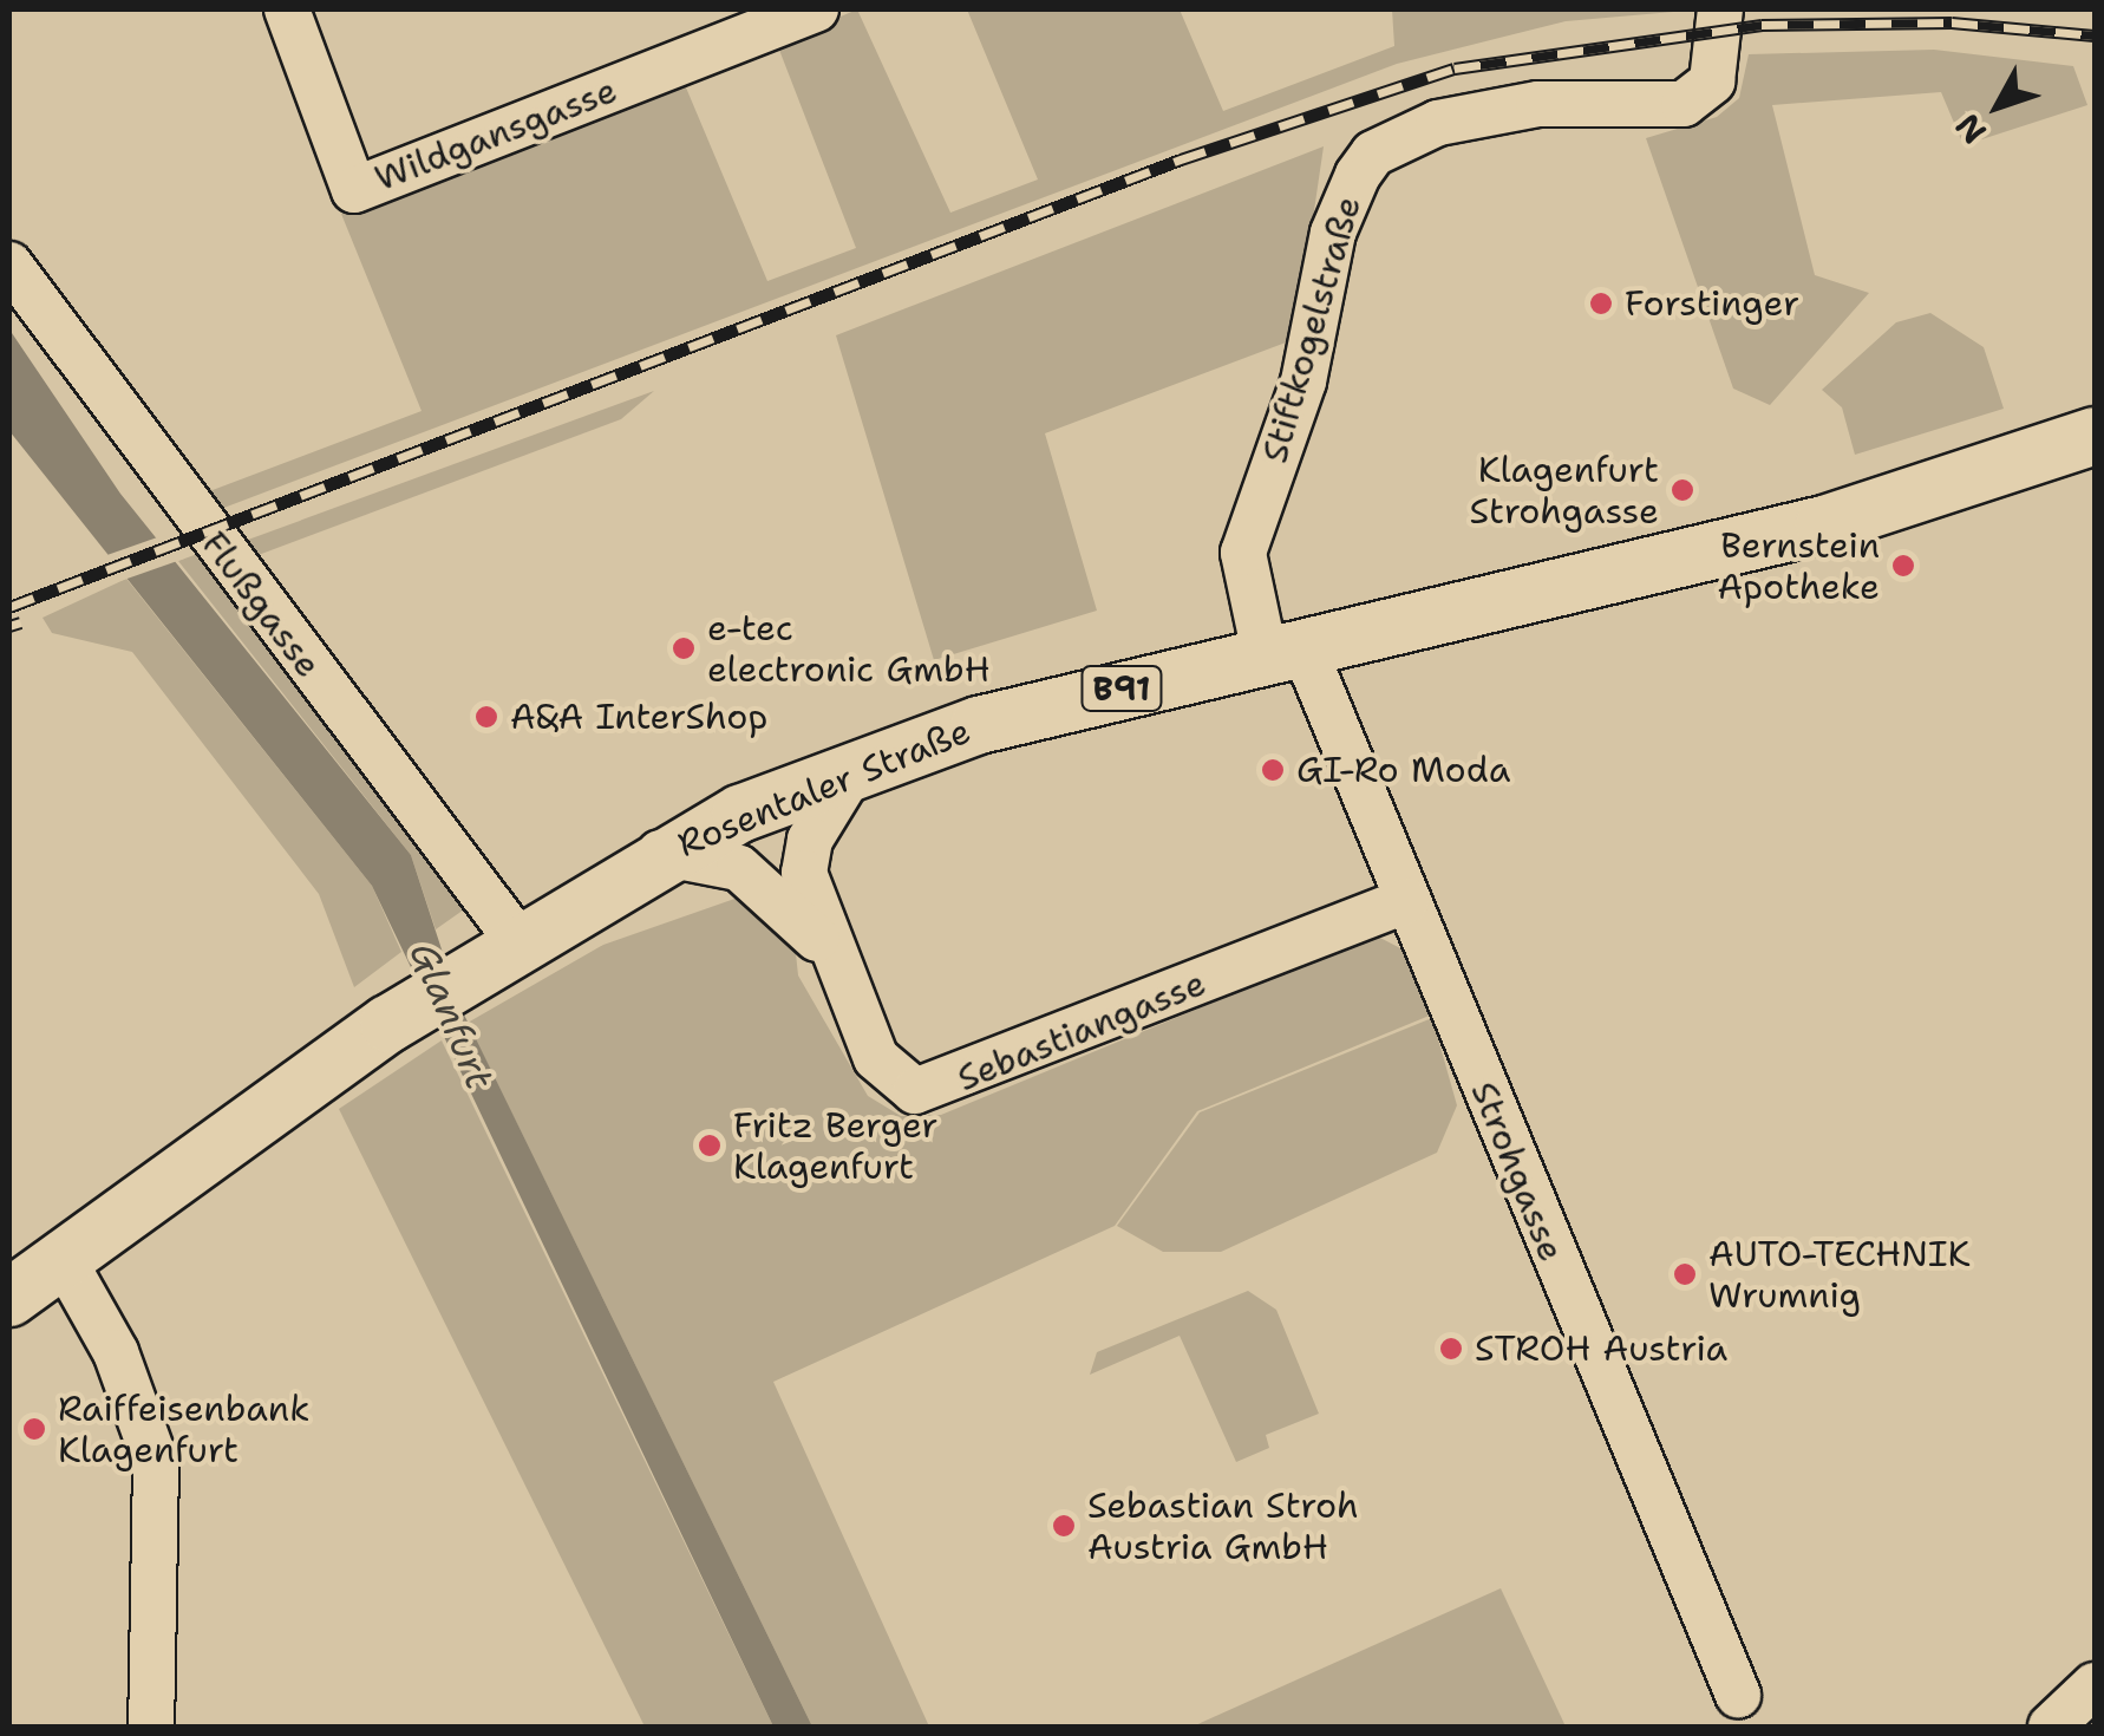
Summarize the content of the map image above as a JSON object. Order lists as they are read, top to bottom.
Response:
{
  "streets": {
    "main road": ["B91", "Rosentaler Straße"],
    "street": [
      "Wildgansgasse",
      "Stiftkogelstraße",
      "Flußgasse",
      "Sebastiangasse",
      "Strohgasse"
    ]
  },
  "crossings": [
    ["Stiftkogelstraße", "Rosentaler Straße"],
    ["Stiftkogelstraße", "Strohgasse"],
    ["Flußgasse", "Rosentaler Straße"],
    ["Rosentaler Straße", "Sebastiangasse"],
    ["Rosentaler Straße", "Strohgasse"],
    ["Sebastiangasse", "Strohgasse"]
  ],
  "water": ["Glanfurt"],
  "places": [
    "Forstinger",
    "Klagenfurt Strohgasse",
    "Bernstein Apotheke",
    "e-tec electronic GmbH",
    "A&A InterShop",
    "GI-Ro Moda",
    "Fritz Berger Klagenfurt",
    "AUTO-TECHNIK Wrumnig",
    "STROH Austria",
    "Raiffeisenbank Klagenfurt",
    "Sebastian Stroh Austria GmbH"
  ],
  "north": "bottom left"
}
